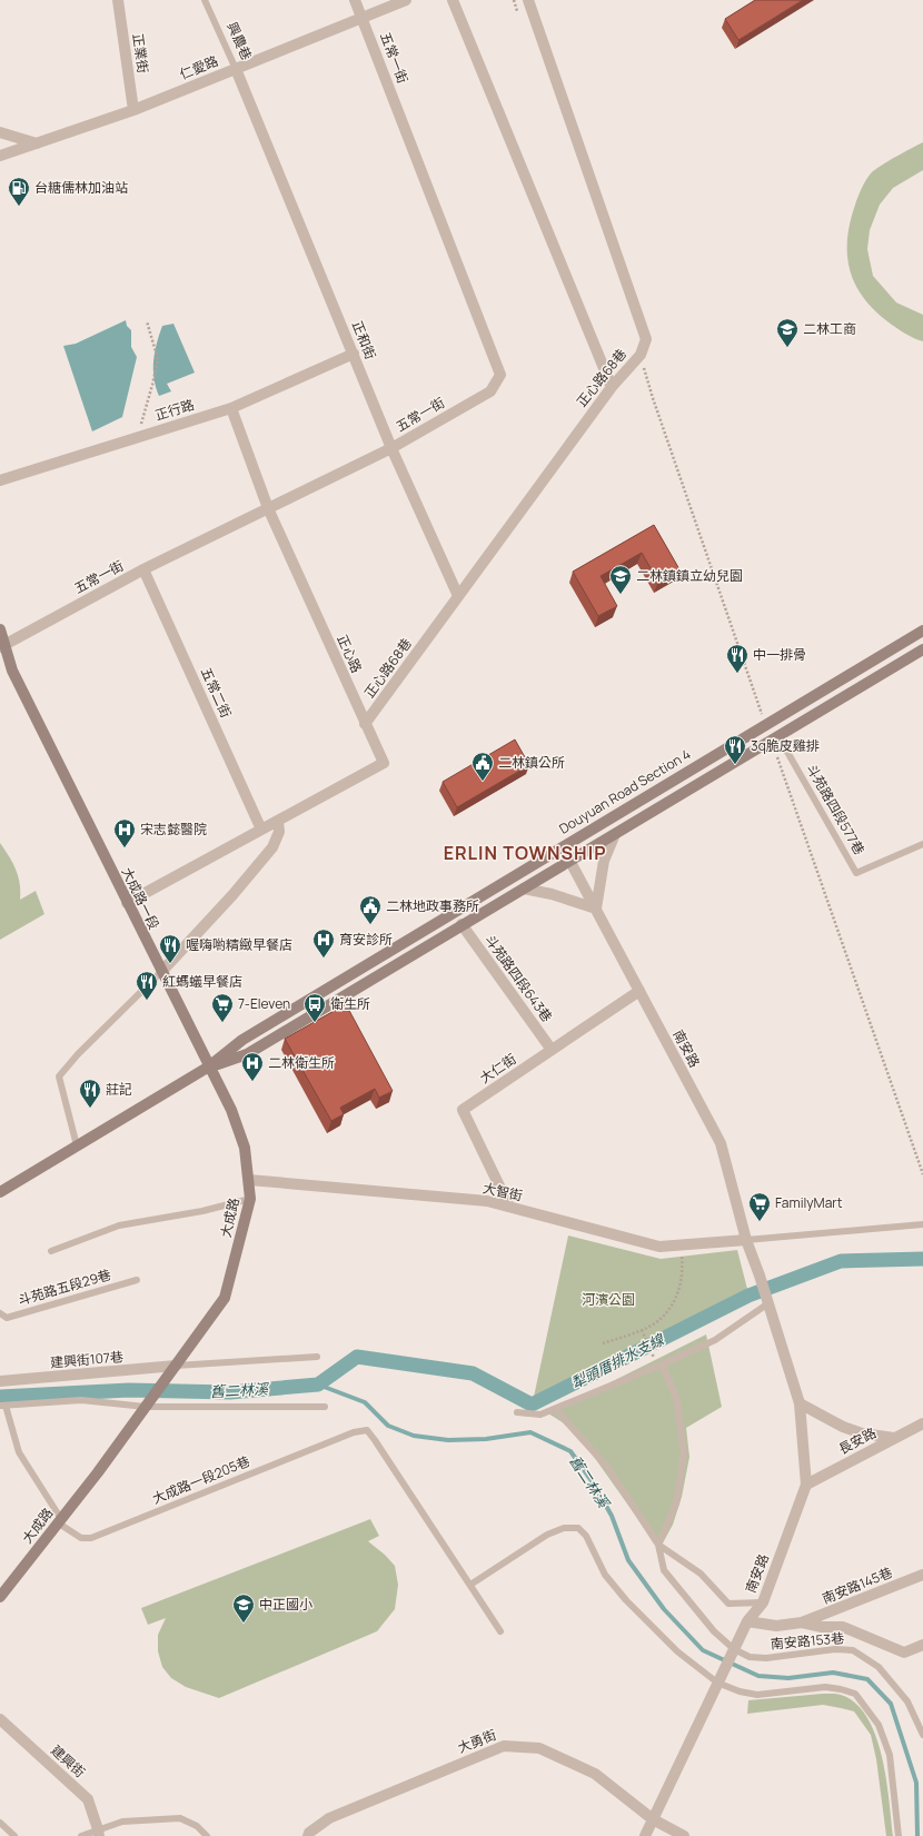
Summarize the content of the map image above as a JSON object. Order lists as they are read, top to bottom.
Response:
{
  "streets": {
    "main road": ["Douyuan Road Section 4", "大成路一段", "大成路"],
    "street": [
      "興農巷",
      "正業街",
      "五常一街",
      "仁愛路",
      "正和街",
      "正心路68巷",
      "正行路",
      "正心路",
      "五常二街",
      "斗苑路四段643巷",
      "南安路",
      "大仁街",
      "大智街",
      "建興街107巷",
      "長安路",
      "南安路145巷",
      "大勇街",
      "建興街"
    ],
    "lane": [
      "斗苑路四段577巷",
      "斗苑路五段29巷",
      "大成路一段205巷",
      "南安路153巷"
    ]
  },
  "crossings": [
    ["興農巷", "仁愛路"],
    ["興農巷", "正和街"],
    ["正業街", "仁愛路"],
    ["五常一街", "仁愛路"],
    ["五常一街", "正和街"],
    ["五常一街", "正心路"],
    ["五常一街", "五常二街"],
    ["五常一街", "大成路一段"],
    ["正和街", "正心路68巷"],
    ["正和街", "正行路"],
    ["正心路68巷", "正心路"],
    ["正行路", "正心路"],
    ["正心路", "五常二街"],
    ["正心路", "大成路一段"],
    ["Douyuan Road Section 4", "斗苑路四段577巷"],
    ["Douyuan Road Section 4", "大成路一段"],
    ["Douyuan Road Section 4", "斗苑路四段643巷"],
    ["Douyuan Road Section 4", "南安路"],
    ["Douyuan Road Section 4", "大成路"],
    ["大成路一段", "大成路"],
    ["斗苑路四段643巷", "大仁街"],
    ["南安路", "大仁街"],
    ["南安路", "大智街"],
    ["南安路", "長安路"],
    ["南安路", "南安路145巷"],
    ["南安路", "南安路153巷"],
    ["南安路", "大勇街"],
    ["大仁街", "大智街"],
    ["大智街", "大成路"],
    ["大成路", "建興街107巷"],
    ["大成路", "大成路一段205巷"]
  ],
  "districts": ["ERLIN TOWNSHIP"],
  "water": ["犁頭厝排水支線", "舊二林溪"],
  "parks": ["河濱公園"],
  "places": {
    "fuel station": ["台糖儒林加油站"],
    "school or university": ["二林工商", "二林鎮鎮立幼兒園", "中正國小"],
    "restaurant": [
      "中一排骨",
      "3q脆皮雞排",
      "喔嗨喲精緻早餐店",
      "紅螞蟻早餐店",
      "莊記"
    ],
    "public building": ["二林鎮公所", "二林地政事務所"],
    "hospital": ["宋志懿醫院", "育安診所", "二林衛生所"],
    "supermarket": ["7-Eleven", "FamilyMart"],
    "bus stop": ["衛生所"]
  }
}
